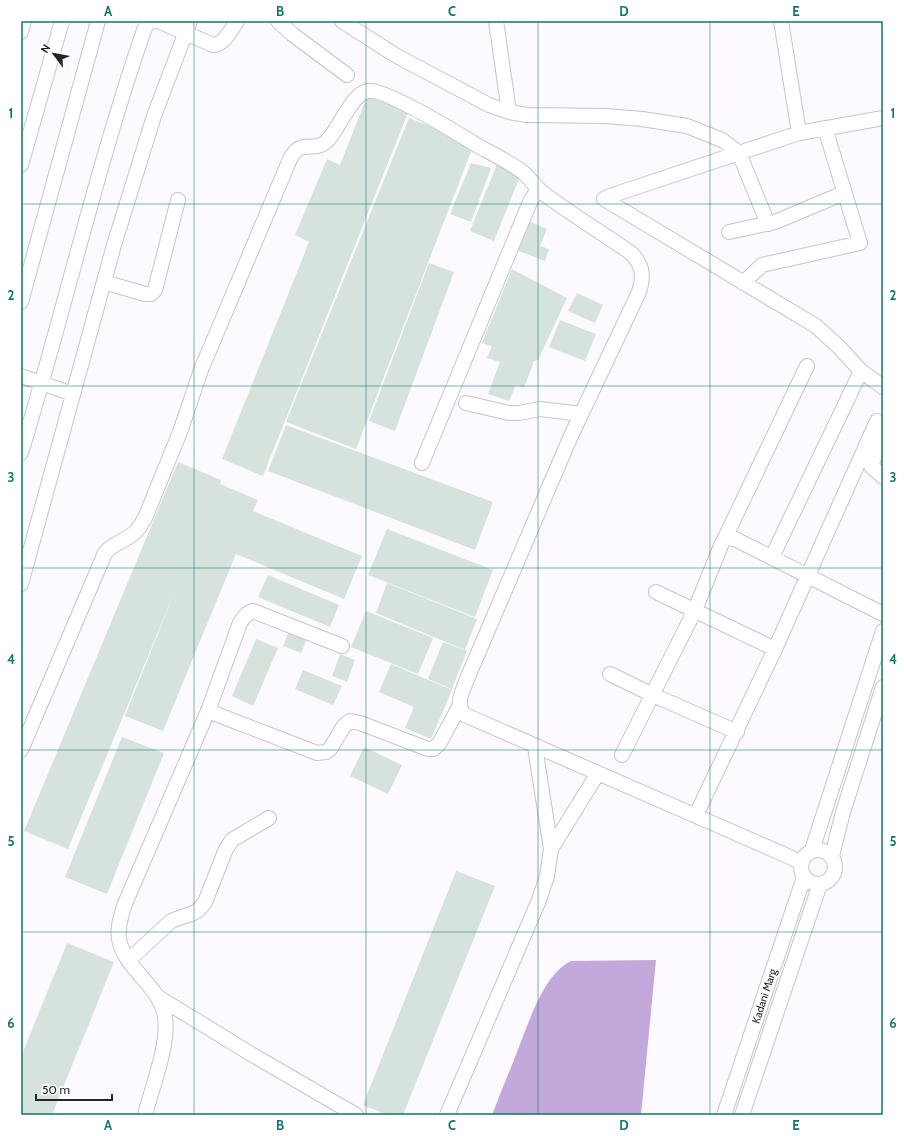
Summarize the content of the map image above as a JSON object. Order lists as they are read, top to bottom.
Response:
{
  "streets": {
    "street": ["Kadani Marg"]
  },
  "scale_bar": "50 m",
  "north": "top left",
  "grid": {
    "columns": [
      "A",
      "B",
      "C",
      "D",
      "E"
    ],
    "rows": [
      "1",
      "2",
      "3",
      "4",
      "5",
      "6"
    ]
  }
}
